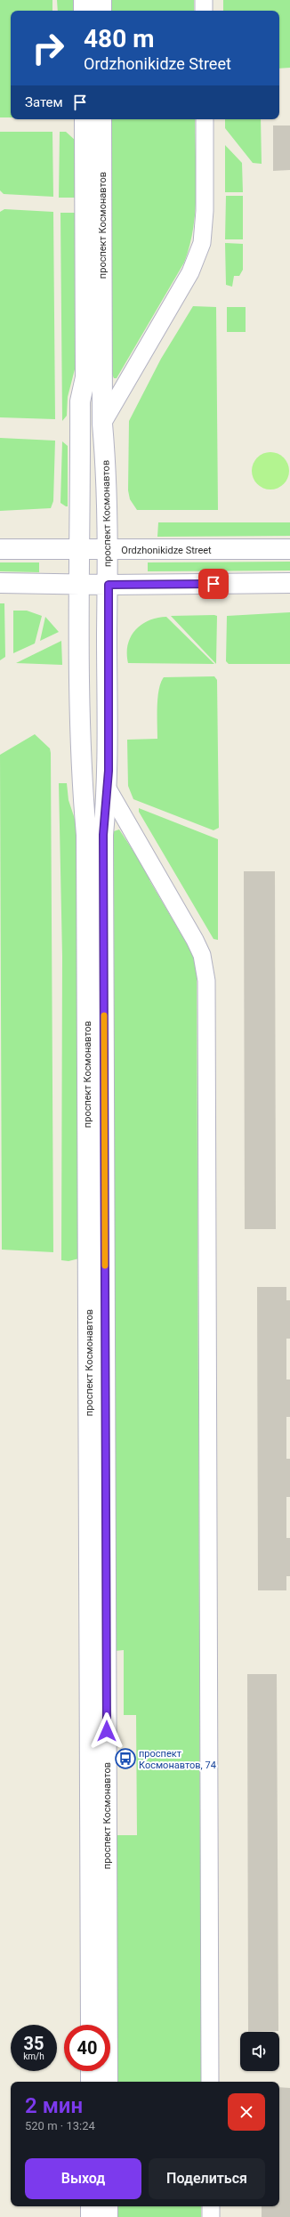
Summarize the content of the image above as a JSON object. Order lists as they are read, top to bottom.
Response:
{
  "streets": {
    "street": ["проспект Космонавтов", "Ordzhonikidze Street"]
  },
  "crossings": [
    ["проспект Космонавтов", "Ordzhonikidze Street"]
  ],
  "places": {
    "bus stop": ["проспект Космонавтов, 74"]
  },
  "page": {
    "turn": ["480 m", "Ordzhonikidze Street"],
    "then": "Затем",
    "speed": "35 km/h",
    "limit": "40",
    "heading": ["2 мин", "520 m · 13:24"],
    "buttons": ["Выход", "Поделиться"]
  }
}
